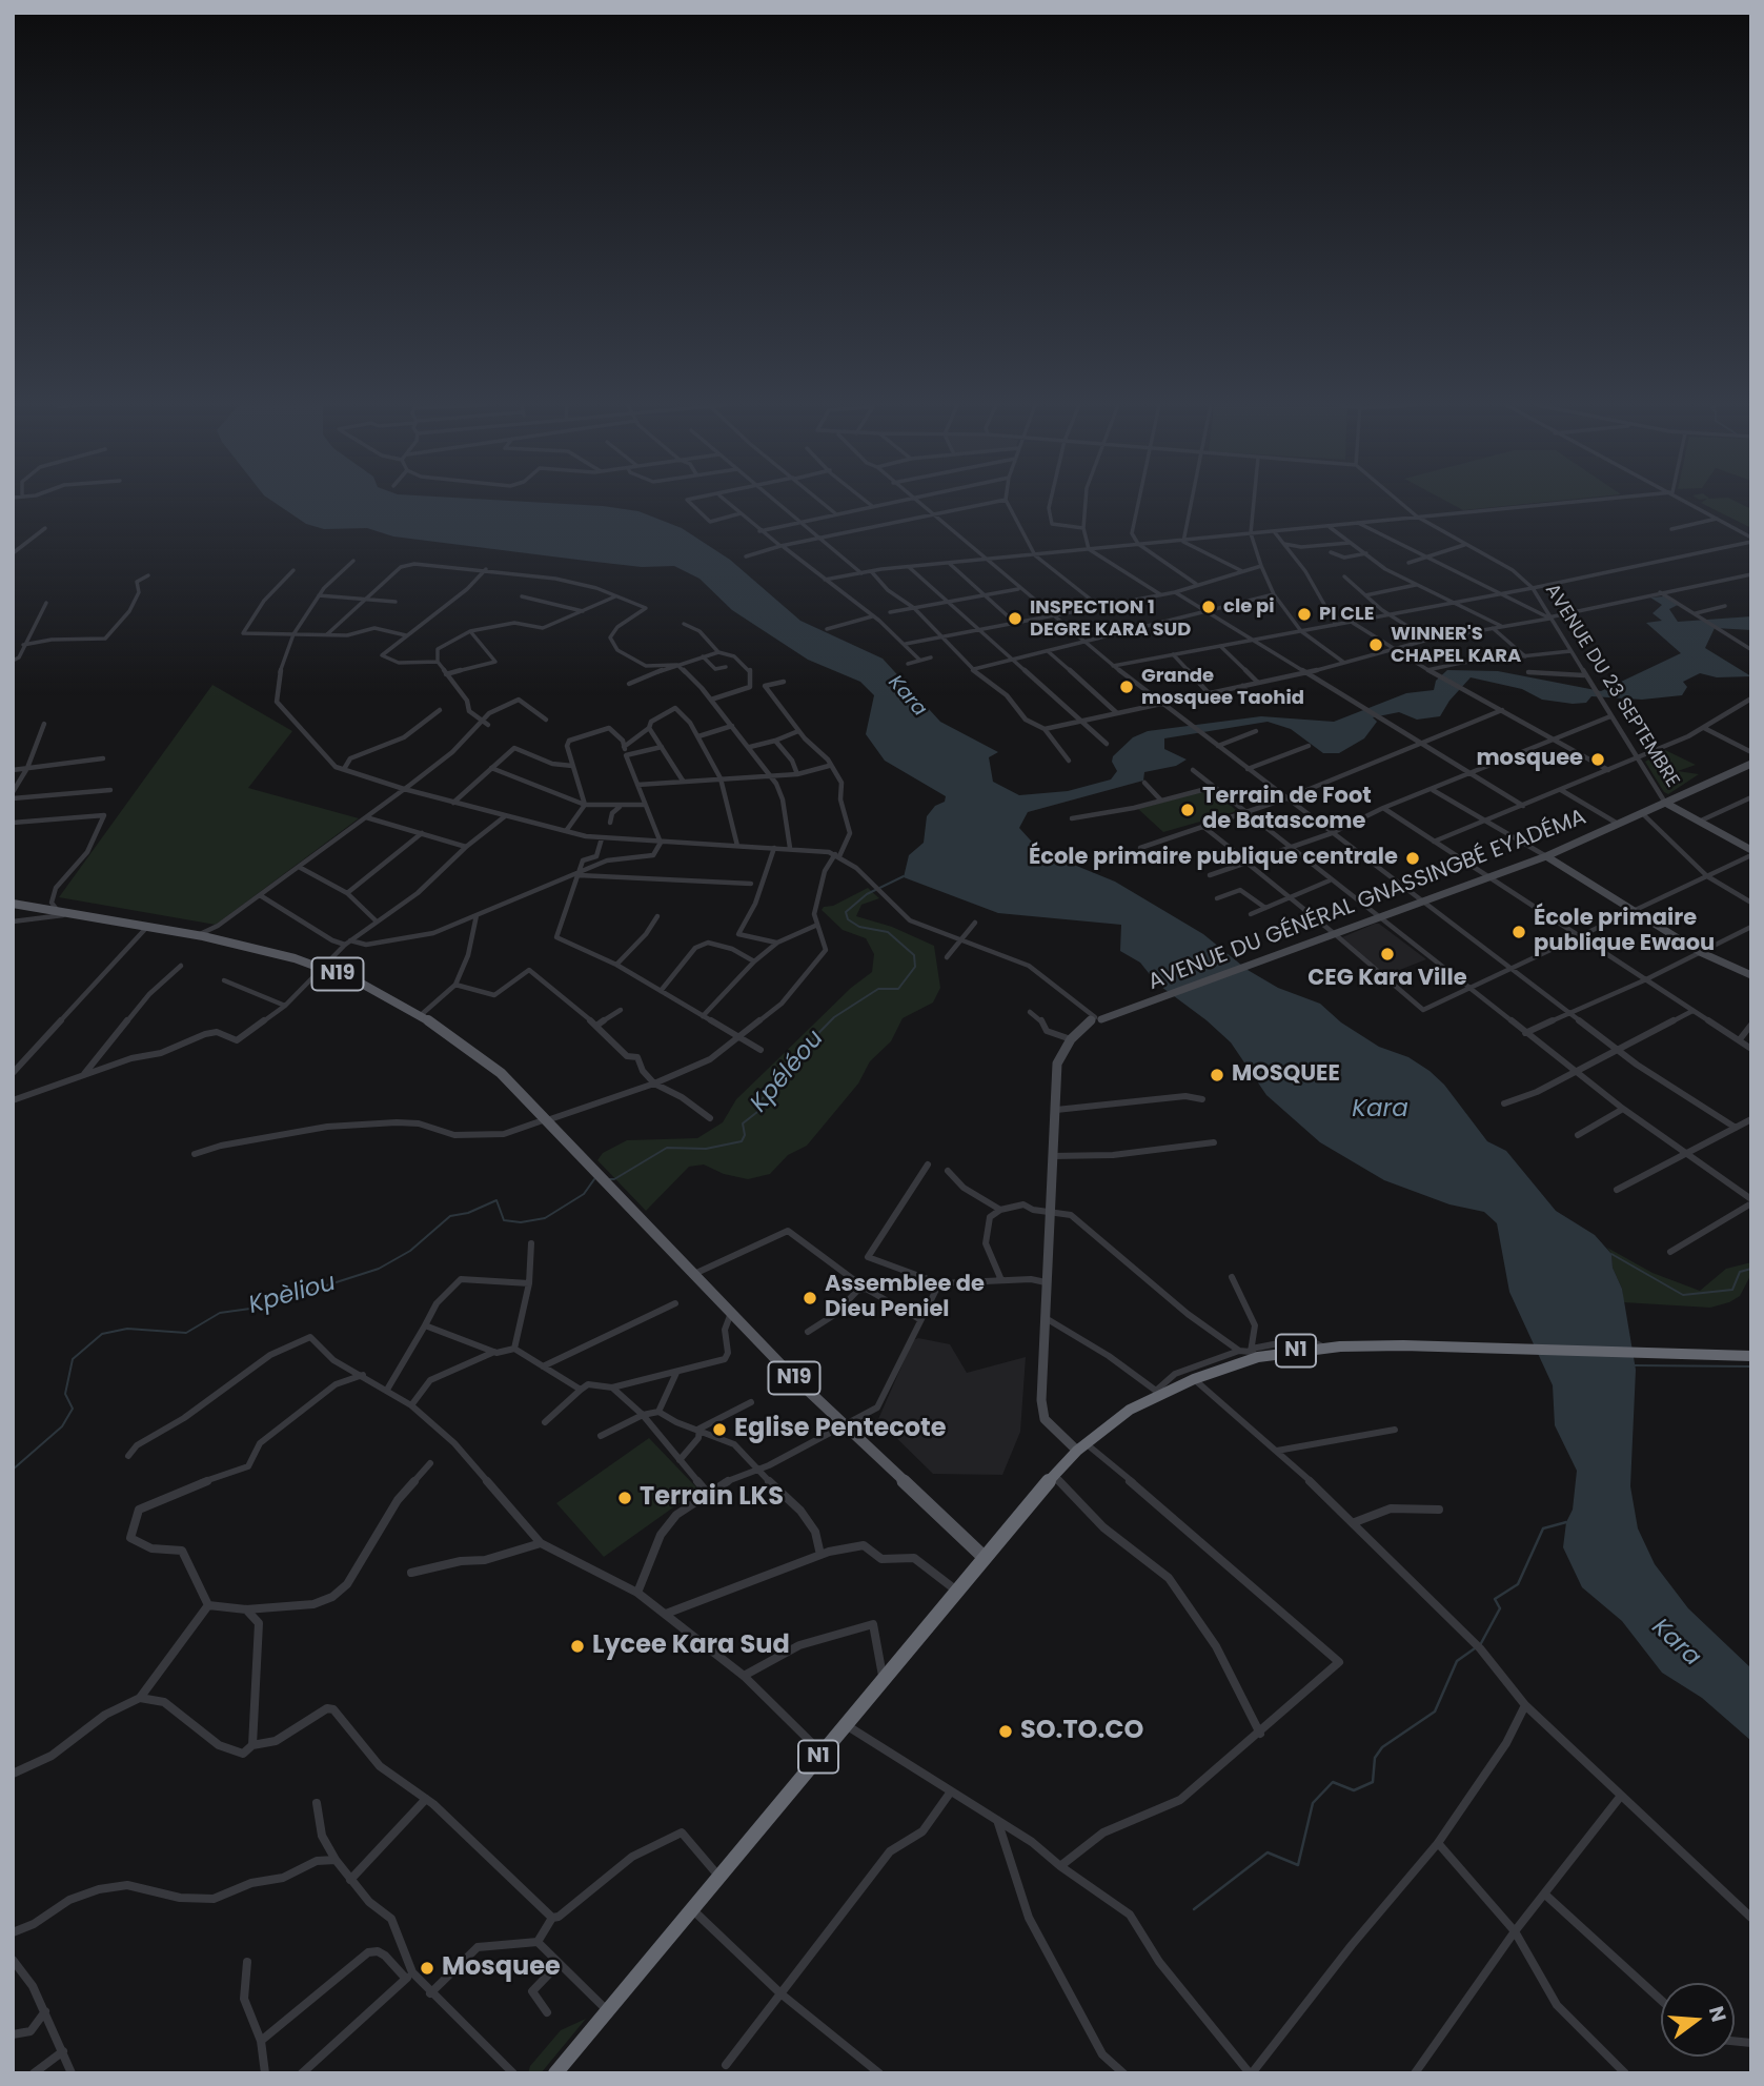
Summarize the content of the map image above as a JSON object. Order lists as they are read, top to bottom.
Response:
{
  "streets": {
    "highway": ["N1"],
    "main road": ["AVENUE DU 23 SEPTEMBRE", "AVENUE DU GÉNÉRAL GNASSINGBÉ EYADÉMA", "N19"]
  },
  "crossings": [
    ["AVENUE DU 23 SEPTEMBRE", "AVENUE DU GÉNÉRAL GNASSINGBÉ EYADÉMA"],
    ["AVENUE DU GÉNÉRAL GNASSINGBÉ EYADÉMA", "N1"],
    ["N19", "N1"]
  ],
  "water": ["Kara", "Kpéléou", "Kpèliou"],
  "places": [
    "cle pi",
    "PI CLE",
    "INSPECTION 1 DEGRE KARA SUD",
    "WINNER'S CHAPEL KARA",
    "Grande mosquee Taohid",
    "mosquee",
    "Terrain de Foot de Batascome",
    "École primaire publique centrale",
    "École primaire publique Ewaou",
    "CEG Kara Ville",
    "MOSQUEE",
    "Assemblee de Dieu Peniel",
    "Eglise Pentecote",
    "Terrain LKS",
    "Lycee Kara Sud",
    "SO.TO.CO",
    "Mosquee"
  ],
  "north": "right"
}
